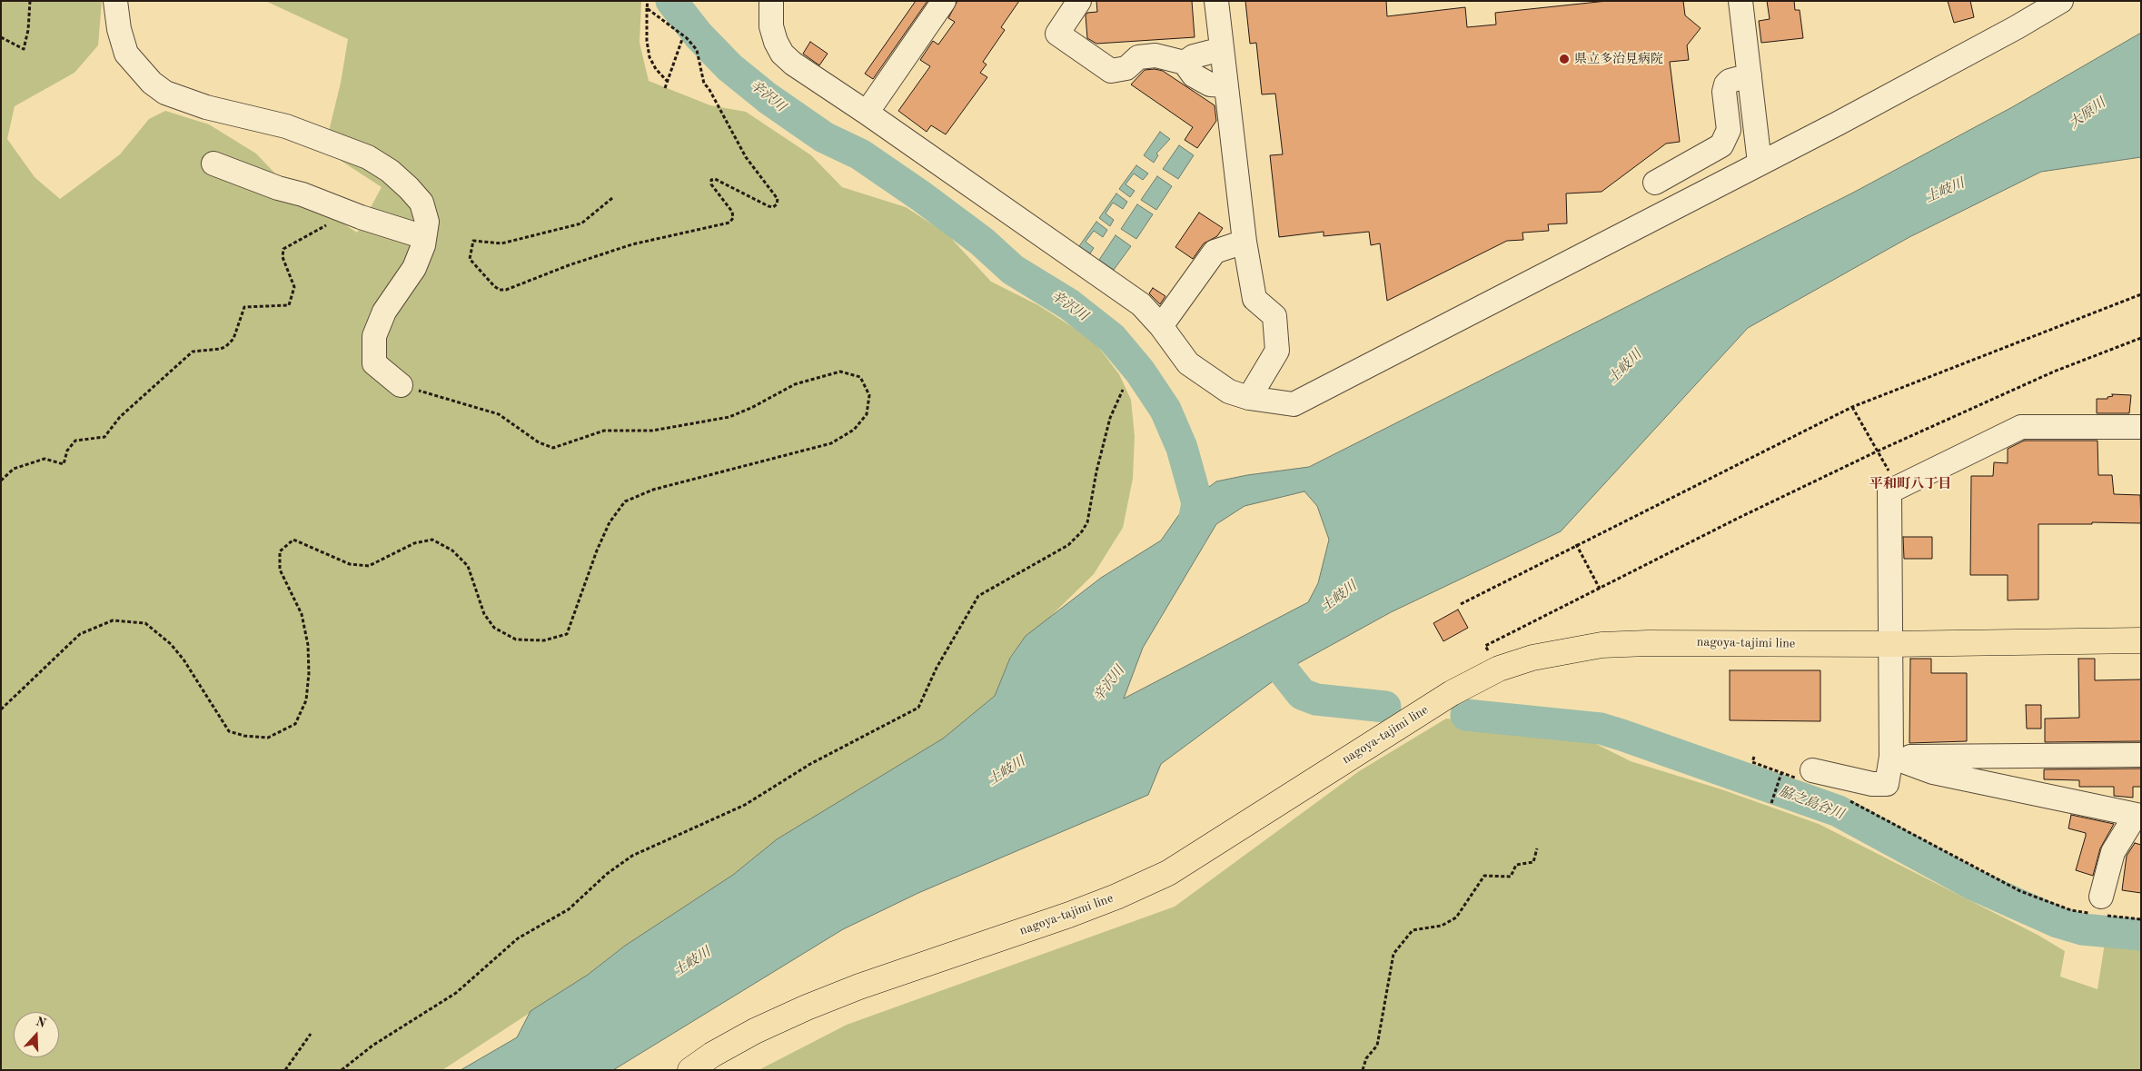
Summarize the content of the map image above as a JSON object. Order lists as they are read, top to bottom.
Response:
{
  "streets": {
    "main road": ["nagoya-tajimi line"]
  },
  "districts": ["平和町八丁目"],
  "water": [
    "辛沢川",
    "大原川",
    "土岐川",
    "脇之島谷川"
  ],
  "places": ["県立多治見病院"],
  "north": "top"
}
